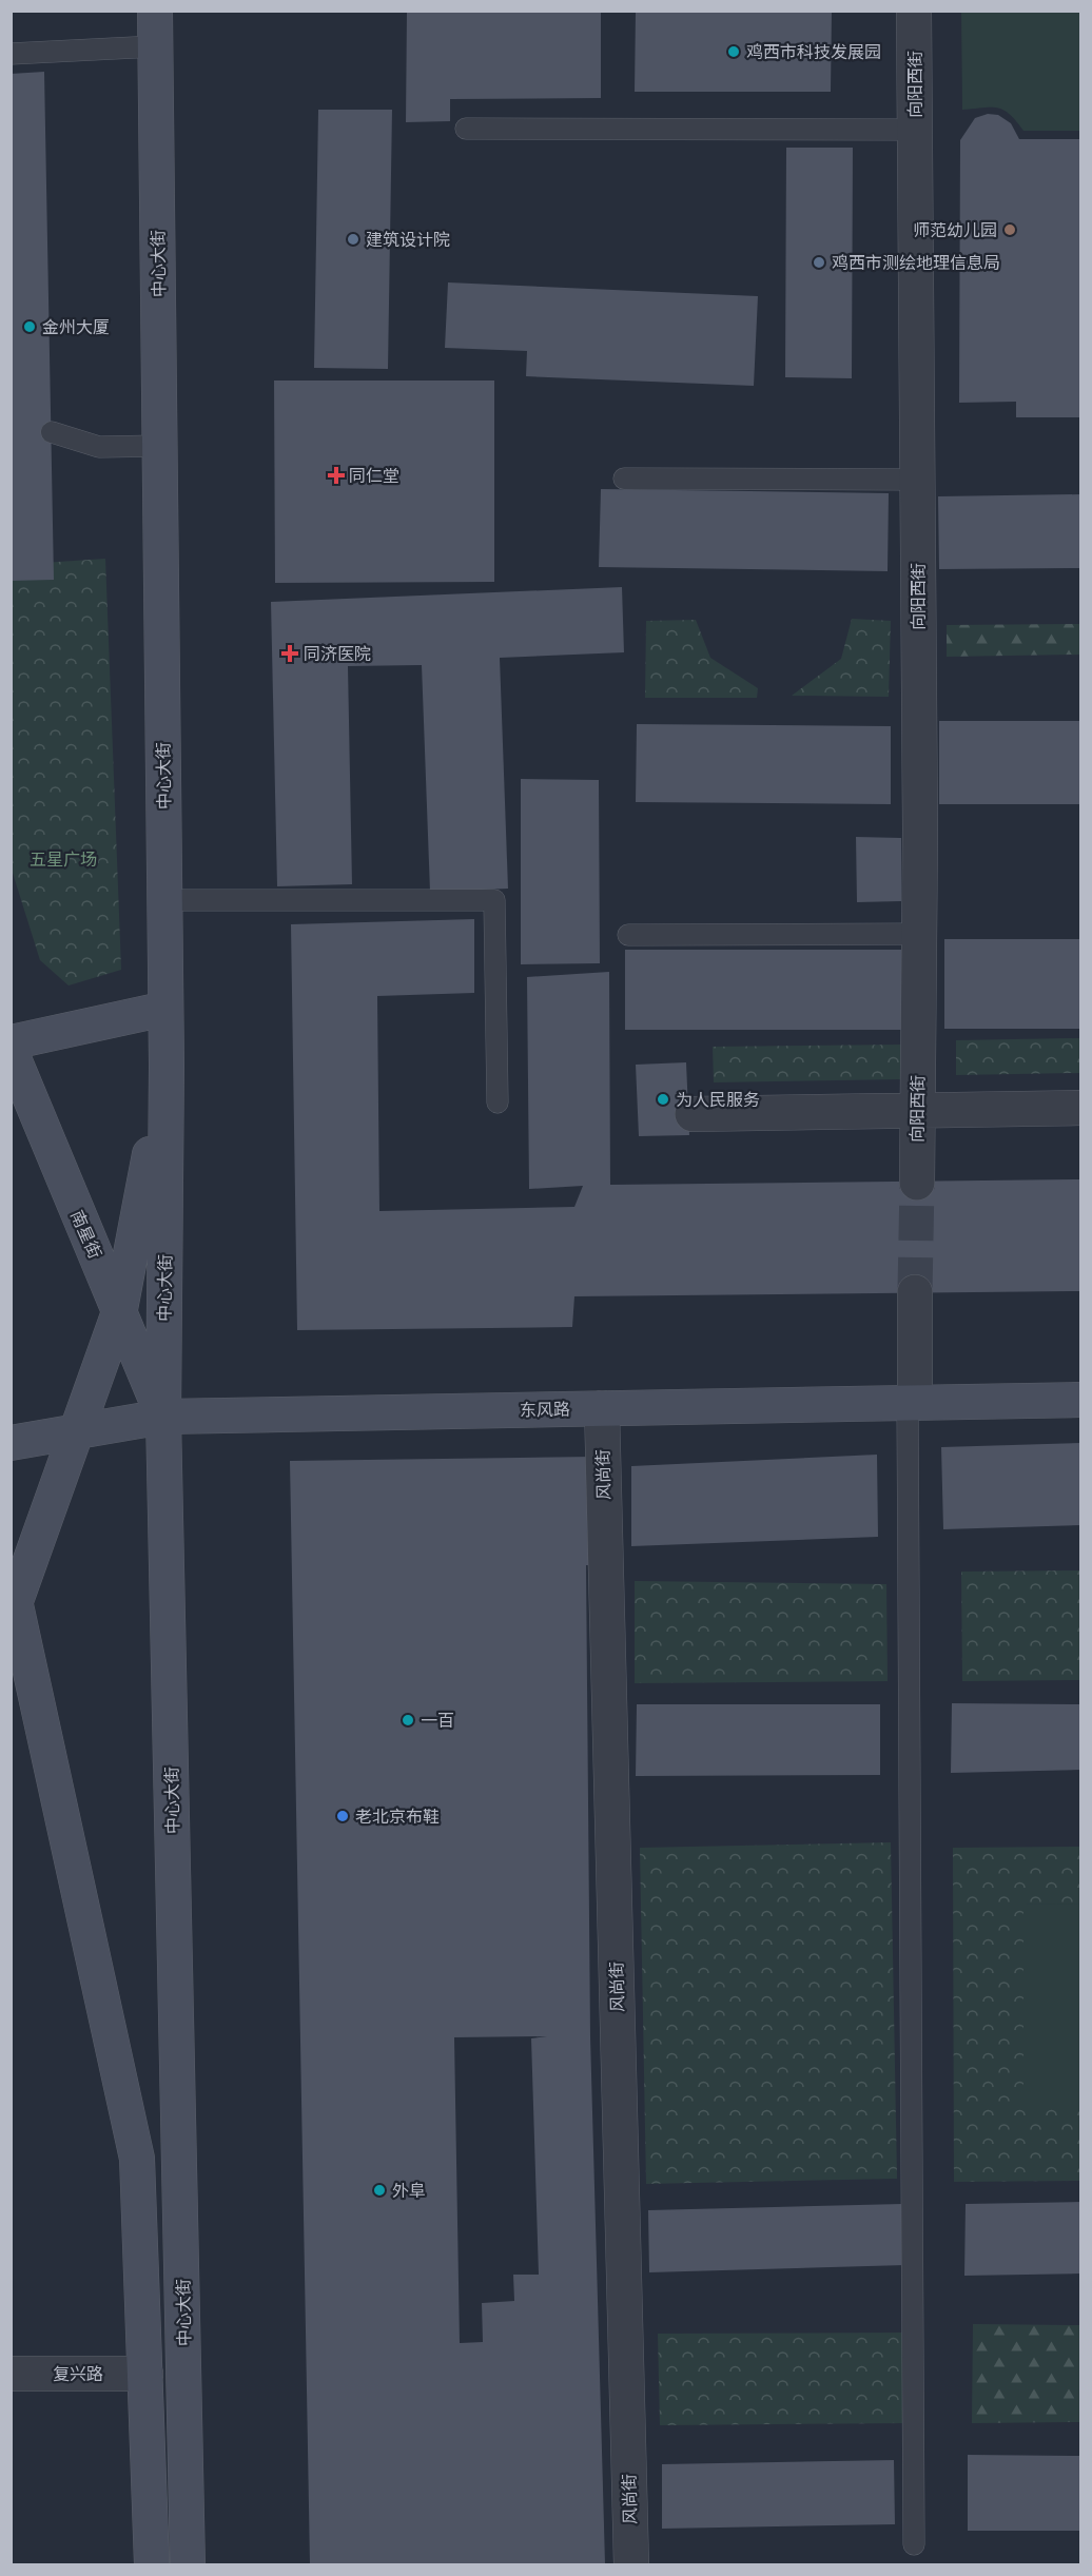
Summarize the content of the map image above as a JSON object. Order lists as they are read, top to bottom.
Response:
{
  "streets": {
    "street": [
      "向阳西街",
      "中心大街",
      "南星街",
      "东风路",
      "风尚街",
      "复兴路"
    ]
  },
  "crossings": [
    ["中心大街", "南星街"],
    ["中心大街", "东风路"],
    ["南星街", "东风路"],
    ["东风路", "风尚街"]
  ],
  "parks": ["五星广场"],
  "places": {
    "other": [
      "鸡西市科技发展园",
      "师范幼儿园",
      "建筑设计院",
      "鸡西市测绘地理信息局",
      "金州大厦",
      "为人民服务",
      "一百",
      "老北京布鞋",
      "外阜"
    ],
    "health": ["同仁堂", "同济医院"]
  }
}
